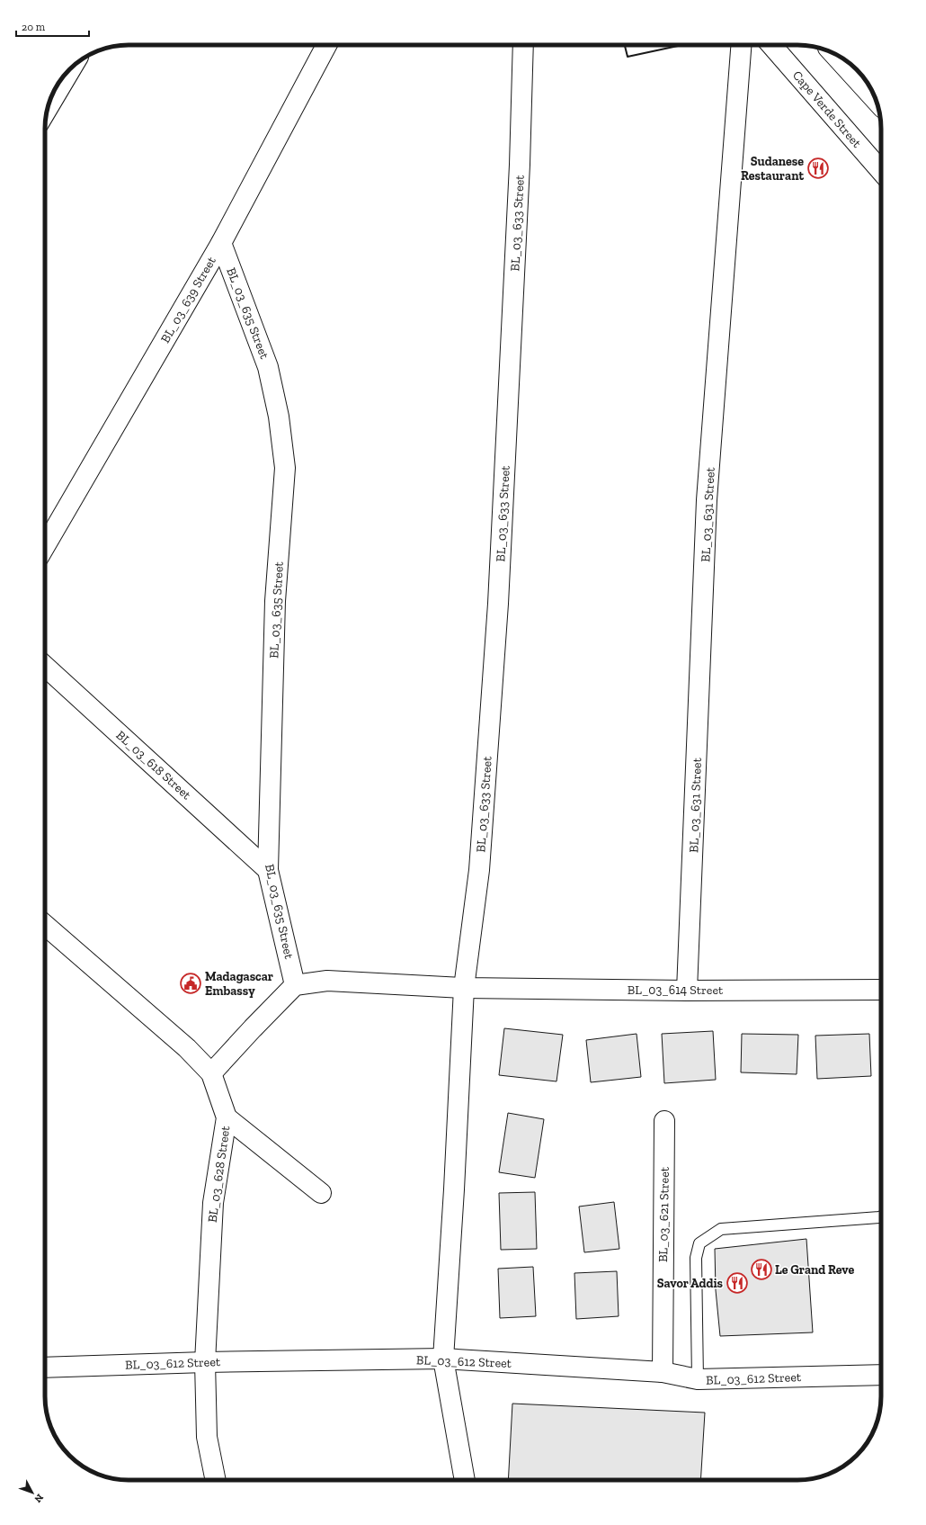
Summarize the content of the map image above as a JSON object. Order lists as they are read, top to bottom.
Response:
{
  "streets": {
    "street": [
      "Cape Verde Street",
      "BL_03_633 Street",
      "BL_03_639 Street",
      "BL_03_635 Street",
      "BL_03_631 Street",
      "BL_03_618 Street",
      "BL_03_614 Street",
      "BL_03_628 Street",
      "BL_03_621 Street",
      "BL_03_612 Street"
    ]
  },
  "crossings": [
    ["BL_03_633 Street", "BL_03_614 Street"],
    ["BL_03_633 Street", "BL_03_612 Street"],
    ["BL_03_639 Street", "BL_03_635 Street"],
    ["BL_03_635 Street", "BL_03_618 Street"],
    ["BL_03_631 Street", "BL_03_614 Street"],
    ["BL_03_628 Street", "BL_03_612 Street"],
    ["BL_03_621 Street", "BL_03_612 Street"]
  ],
  "places": {
    "restaurant": ["Sudanese Restaurant", "Le Grand Reve", "Savor Addis"],
    "public building": ["Madagascar Embassy"]
  },
  "scale_bar": "20 m",
  "north": "bottom right"
}
